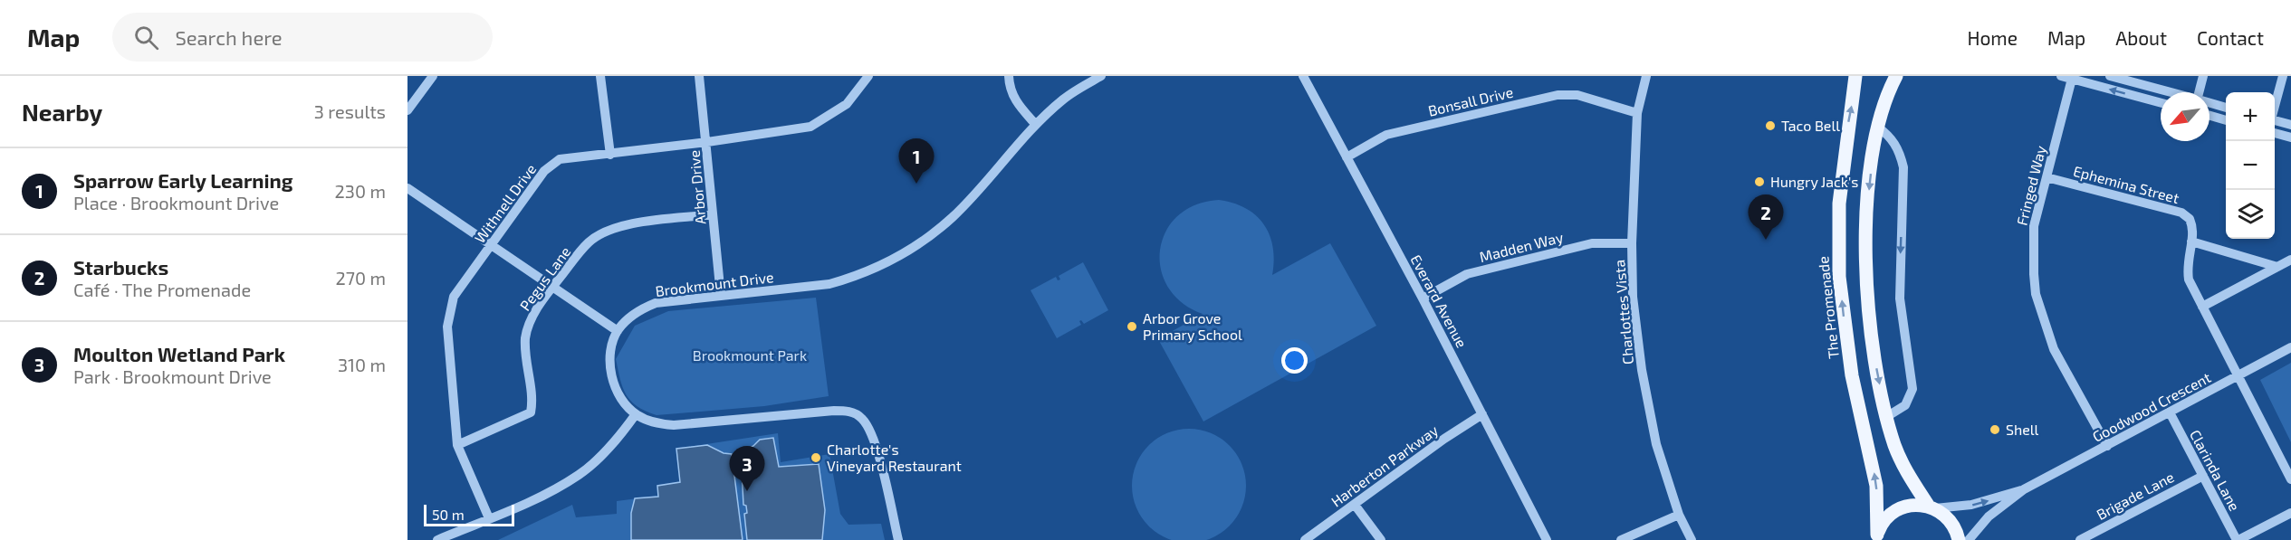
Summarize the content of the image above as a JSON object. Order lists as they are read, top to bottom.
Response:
{
  "streets": {
    "main road": ["The Promenade"],
    "street": [
      "Bonsall Drive",
      "Ephemina Street",
      "Fringed Way",
      "Arbor Drive",
      "Withnell Drive",
      "Madden Way",
      "Pegus Lane",
      "Brookmount Drive",
      "Everard Avenue",
      "Charlottes Vista",
      "Goodwood Crescent",
      "Harberton Parkway",
      "Clarinda Lane",
      "Brigade Lane"
    ]
  },
  "crossings": [
    ["Bonsall Drive", "Everard Avenue"],
    ["Bonsall Drive", "Charlottes Vista"],
    ["Ephemina Street", "Fringed Way"],
    ["Ephemina Street", "Goodwood Crescent"],
    ["Fringed Way", "Goodwood Crescent"],
    ["Arbor Drive", "Withnell Drive"],
    ["Arbor Drive", "Pegus Lane"],
    ["Arbor Drive", "Brookmount Drive"],
    ["Withnell Drive", "Pegus Lane"],
    ["Madden Way", "Everard Avenue"],
    ["Madden Way", "Charlottes Vista"],
    ["Everard Avenue", "Harberton Parkway"],
    ["Goodwood Crescent", "Clarinda Lane"],
    ["Clarinda Lane", "Brigade Lane"]
  ],
  "parks": ["Brookmount Park"],
  "places": [
    "Taco Bell",
    "Hungry Jack's",
    "Arbor Grove Primary School",
    "Shell",
    "Charlotte's Vineyard Restaurant"
  ],
  "scale_bar": "50 m",
  "north": "bottom left",
  "page": {
    "header": "Map",
    "search": "Search here",
    "nav": [
      "Home",
      "Map",
      "About",
      "Contact"
    ],
    "heading": ["Nearby", "3 results"],
    "map_buttons": ["+", "−"],
    "pins": ["1", "2", "3"],
    "list": [
      {
        "mark": "1",
        "name": "Sparrow Early Learning",
        "note": "Place · Brookmount Drive",
        "value": "230 m"
      },
      {
        "mark": "2",
        "name": "Starbucks",
        "note": "Café · The Promenade",
        "value": "270 m"
      },
      {
        "mark": "3",
        "name": "Moulton Wetland Park",
        "note": "Park · Brookmount Drive",
        "value": "310 m"
      }
    ],
    "scale": "50 m"
  }
}
